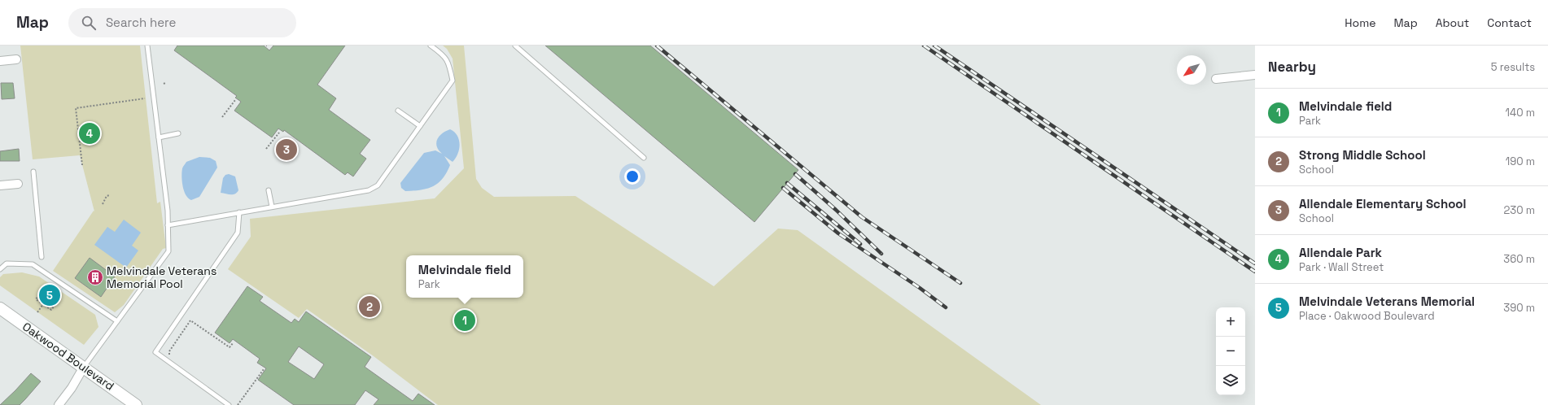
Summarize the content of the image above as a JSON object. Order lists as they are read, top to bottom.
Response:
{
  "streets": {
    "main road": ["Oakwood Boulevard"]
  },
  "places": {
    "building": ["Melvindale Veterans Memorial Pool"]
  },
  "north": "bottom left",
  "page": {
    "header": "Map",
    "search": "Search here",
    "nav": [
      "Home",
      "Map",
      "About",
      "Contact"
    ],
    "heading": ["Nearby", "5 results"],
    "list": [
      {
        "mark": "1",
        "name": "Melvindale field",
        "note": "Park",
        "value": "140 m"
      },
      {
        "mark": "2",
        "name": "Strong Middle School",
        "note": "School",
        "value": "190 m"
      },
      {
        "mark": "3",
        "name": "Allendale Elementary School",
        "note": "School",
        "value": "230 m"
      },
      {
        "mark": "4",
        "name": "Allendale Park",
        "note": "Park · Wall Street",
        "value": "360 m"
      },
      {
        "mark": "5",
        "name": "Melvindale Veterans Memorial",
        "note": "Place · Oakwood Boulevard",
        "value": "390 m"
      }
    ],
    "pins": [
      "4",
      "3",
      "5",
      "2",
      "1"
    ],
    "popup": ["Melvindale field", "Park"],
    "map_buttons": ["+", "−"]
  }
}
